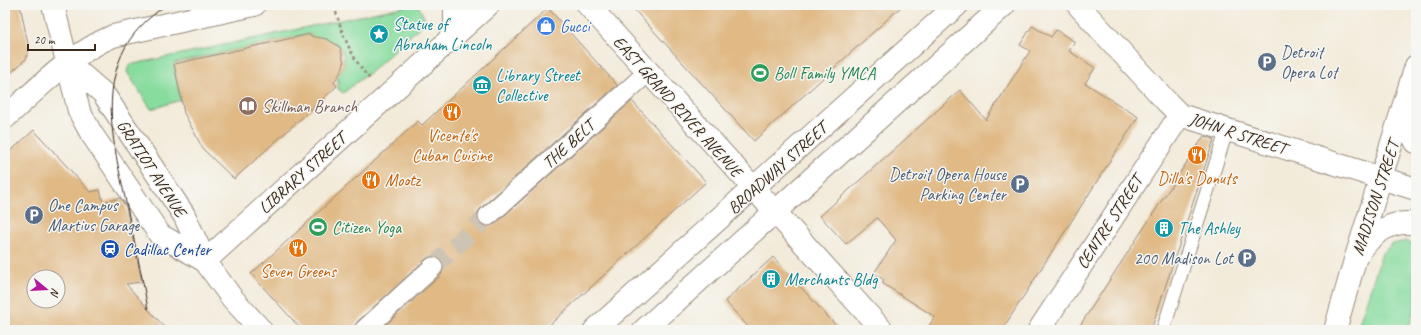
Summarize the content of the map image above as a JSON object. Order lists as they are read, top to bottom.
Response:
{
  "streets": {
    "street": [
      "EAST GRAND RIVER AVENUE",
      "JOHN R STREET",
      "THE BELT",
      "GRATIOT AVENUE",
      "BROADWAY STREET",
      "LIBRARY STREET",
      "MADISON STREET",
      "CENTRE STREET"
    ]
  },
  "crossings": [
    ["EAST GRAND RIVER AVENUE", "THE BELT"],
    ["EAST GRAND RIVER AVENUE", "BROADWAY STREET"],
    ["JOHN R STREET", "MADISON STREET"],
    ["JOHN R STREET", "CENTRE STREET"],
    ["GRATIOT AVENUE", "LIBRARY STREET"]
  ],
  "places": {
    "shop": ["Gucci"],
    "place": ["Statue of Abraham Lincoln"],
    "parking": [
      "Detroit Opera Lot",
      "Detroit Opera House Parking Center",
      "One Campus Martius Garage",
      "200 Madison Lot"
    ],
    "sports": ["Boll Family YMCA", "Citizen Yoga"],
    "museum": ["Library Street Collective"],
    "library": ["Skillman Branch"],
    "restaurant": [
      "Vicente's Cuban Cuisine",
      "Dilla's Donuts",
      "Mootz",
      "Seven Greens"
    ],
    "building": ["The Ashley", "Merchants Bldg"],
    "station": ["Cadillac Center"]
  },
  "scale_bar": "20 m",
  "north": "right"
}
